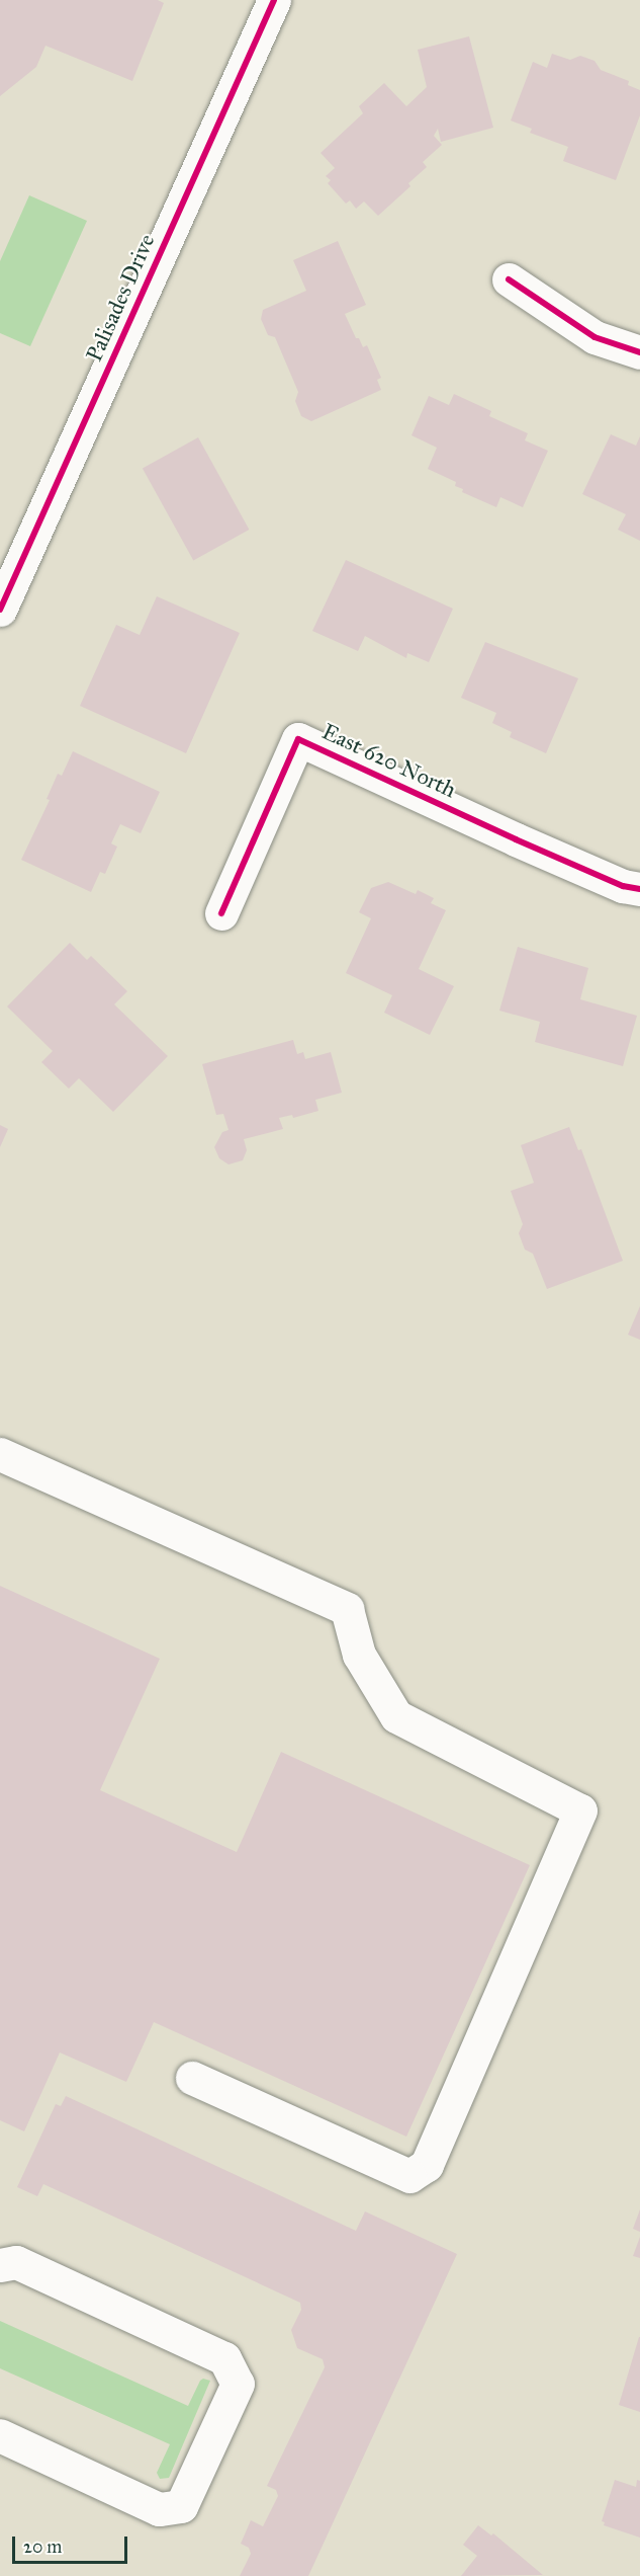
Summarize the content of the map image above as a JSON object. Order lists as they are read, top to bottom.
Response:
{
  "streets": {
    "street": ["Palisades Drive", "East 620 North"]
  },
  "scale_bar": "20 m"
}
